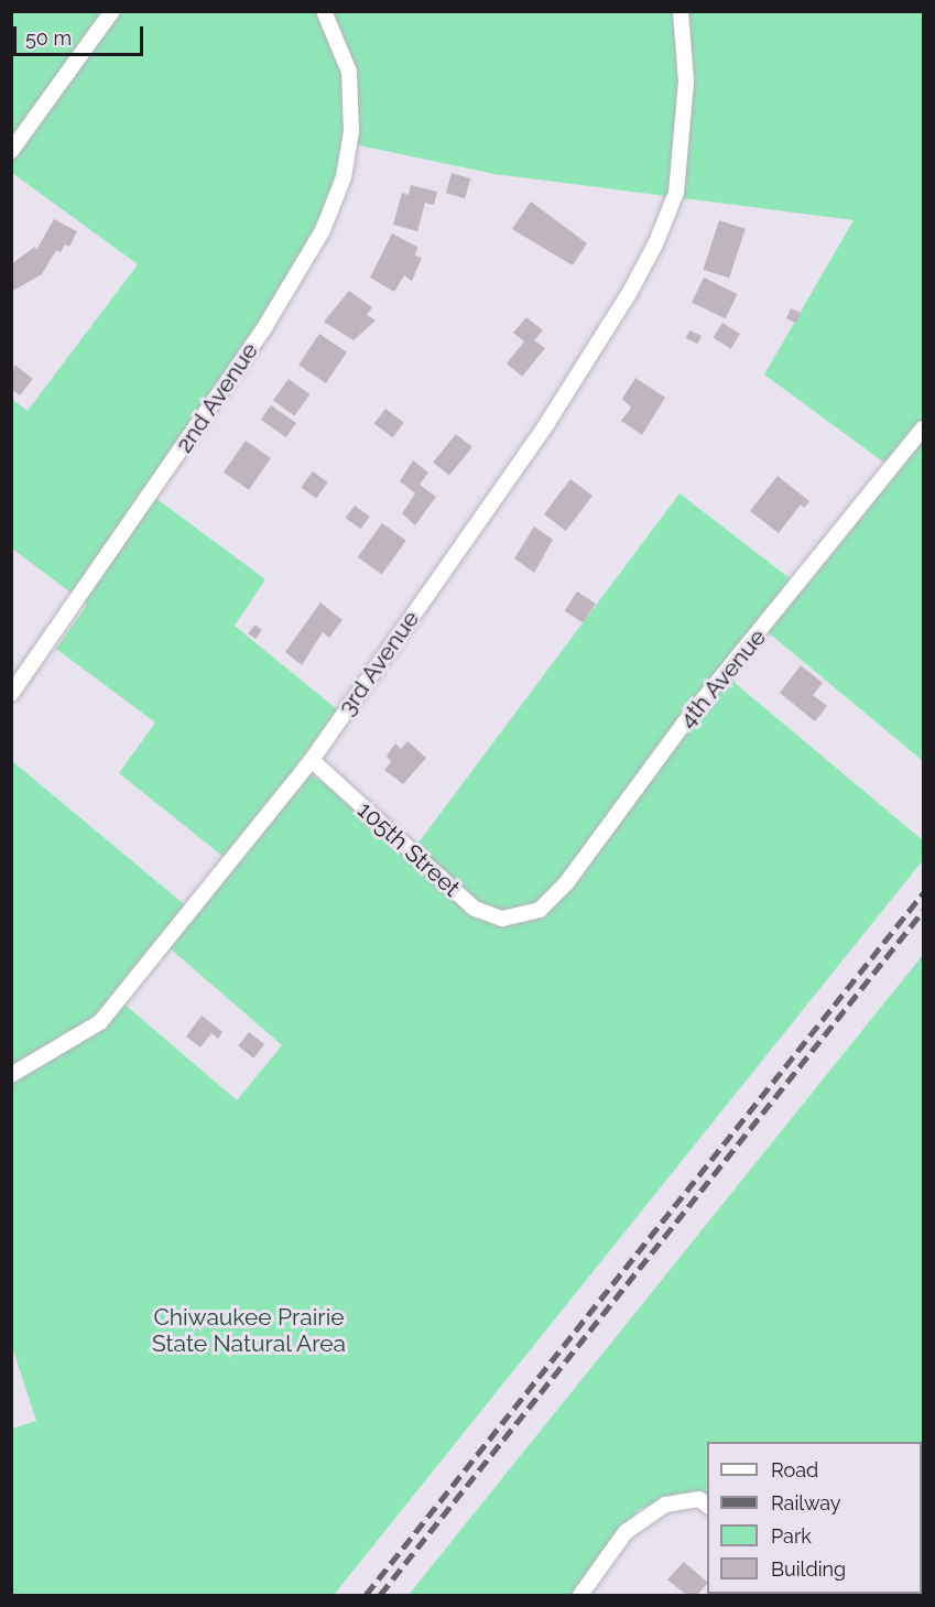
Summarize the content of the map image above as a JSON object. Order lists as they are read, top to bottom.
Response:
{
  "streets": {
    "street": [
      "2nd Avenue",
      "3rd Avenue",
      "4th Avenue",
      "105th Street"
    ]
  },
  "crossings": [
    ["3rd Avenue", "105th Street"],
    ["4th Avenue", "105th Street"]
  ],
  "parks": ["Chiwaukee Prairie State Natural Area"],
  "legend": [
    "Road",
    "Railway",
    "Park",
    "Building"
  ],
  "scale_bar": "50 m"
}
